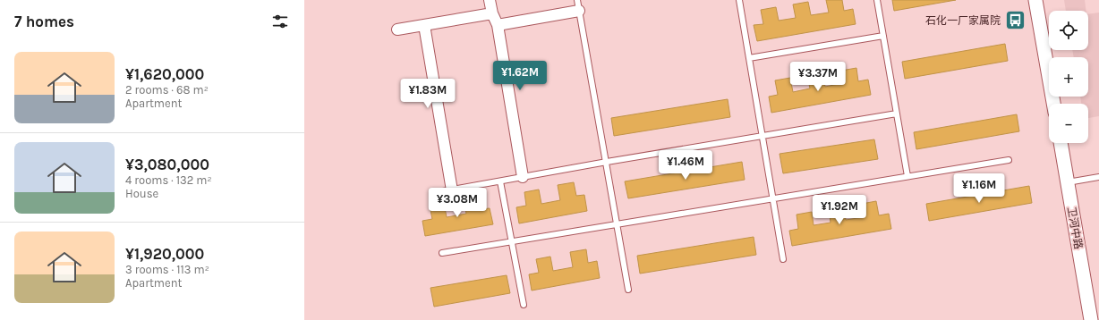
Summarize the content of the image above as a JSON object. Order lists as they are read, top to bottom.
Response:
{
  "streets": {
    "street": ["卫河中路"]
  },
  "places": {
    "bus stop": ["石化一厂家属院"]
  },
  "page": {
    "heading": "7 homes",
    "map_buttons": ["+", "−"],
    "list": [
      {
        "name": "¥1,620,000",
        "note": "2 rooms · 68 m² · Apartment"
      },
      {
        "name": "¥3,080,000",
        "note": "4 rooms · 132 m² · House"
      },
      {
        "name": "¥1,920,000",
        "note": "3 rooms · 113 m² · Apartment"
      }
    ],
    "price": [
      "¥1.62M",
      "¥3.37M",
      "¥1.83M",
      "¥1.46M",
      "¥1.16M",
      "¥3.08M",
      "¥1.92M"
    ]
  }
}
